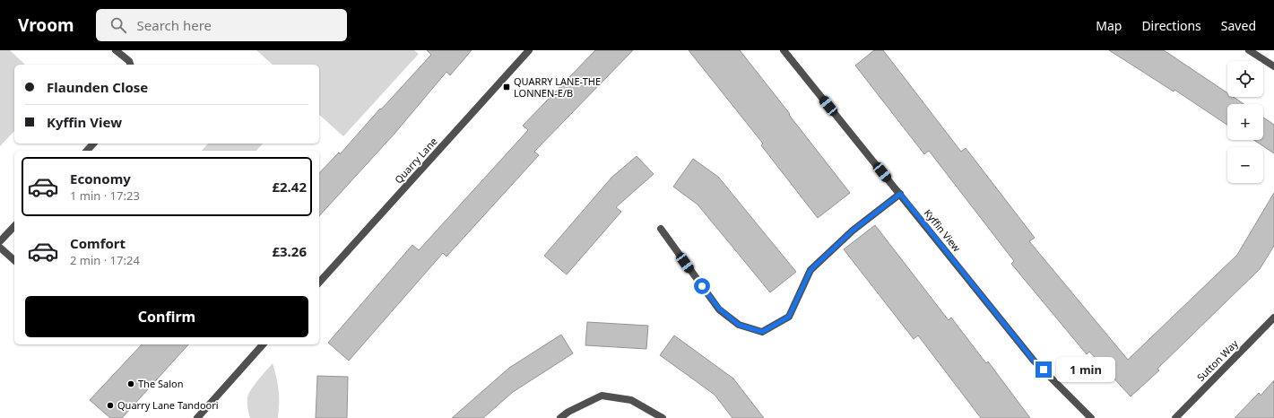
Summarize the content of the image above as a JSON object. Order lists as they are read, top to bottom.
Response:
{
  "streets": {
    "street": ["Quarry Lane", "Kyffin View", "Sutton Way"]
  },
  "places": {
    "transit": ["QUARRY LANE-THE LONNEN-E/B"],
    "other": ["The Salon", "Quarry Lane Tandoori"]
  },
  "page": {
    "header": "Vroom",
    "search": "Search here",
    "nav": ["Map", "Directions", "Saved"],
    "map_buttons": ["+", "−"],
    "banner": ["Flaunden Close", "Kyffin View"],
    "list": [
      {
        "name": "Economy",
        "note": "1 min · 17:23",
        "value": "£2.42"
      },
      {
        "name": "Comfort",
        "note": "2 min · 17:24",
        "value": "£3.26"
      }
    ],
    "buttons": "Confirm",
    "bubble": "1 min"
  }
}
